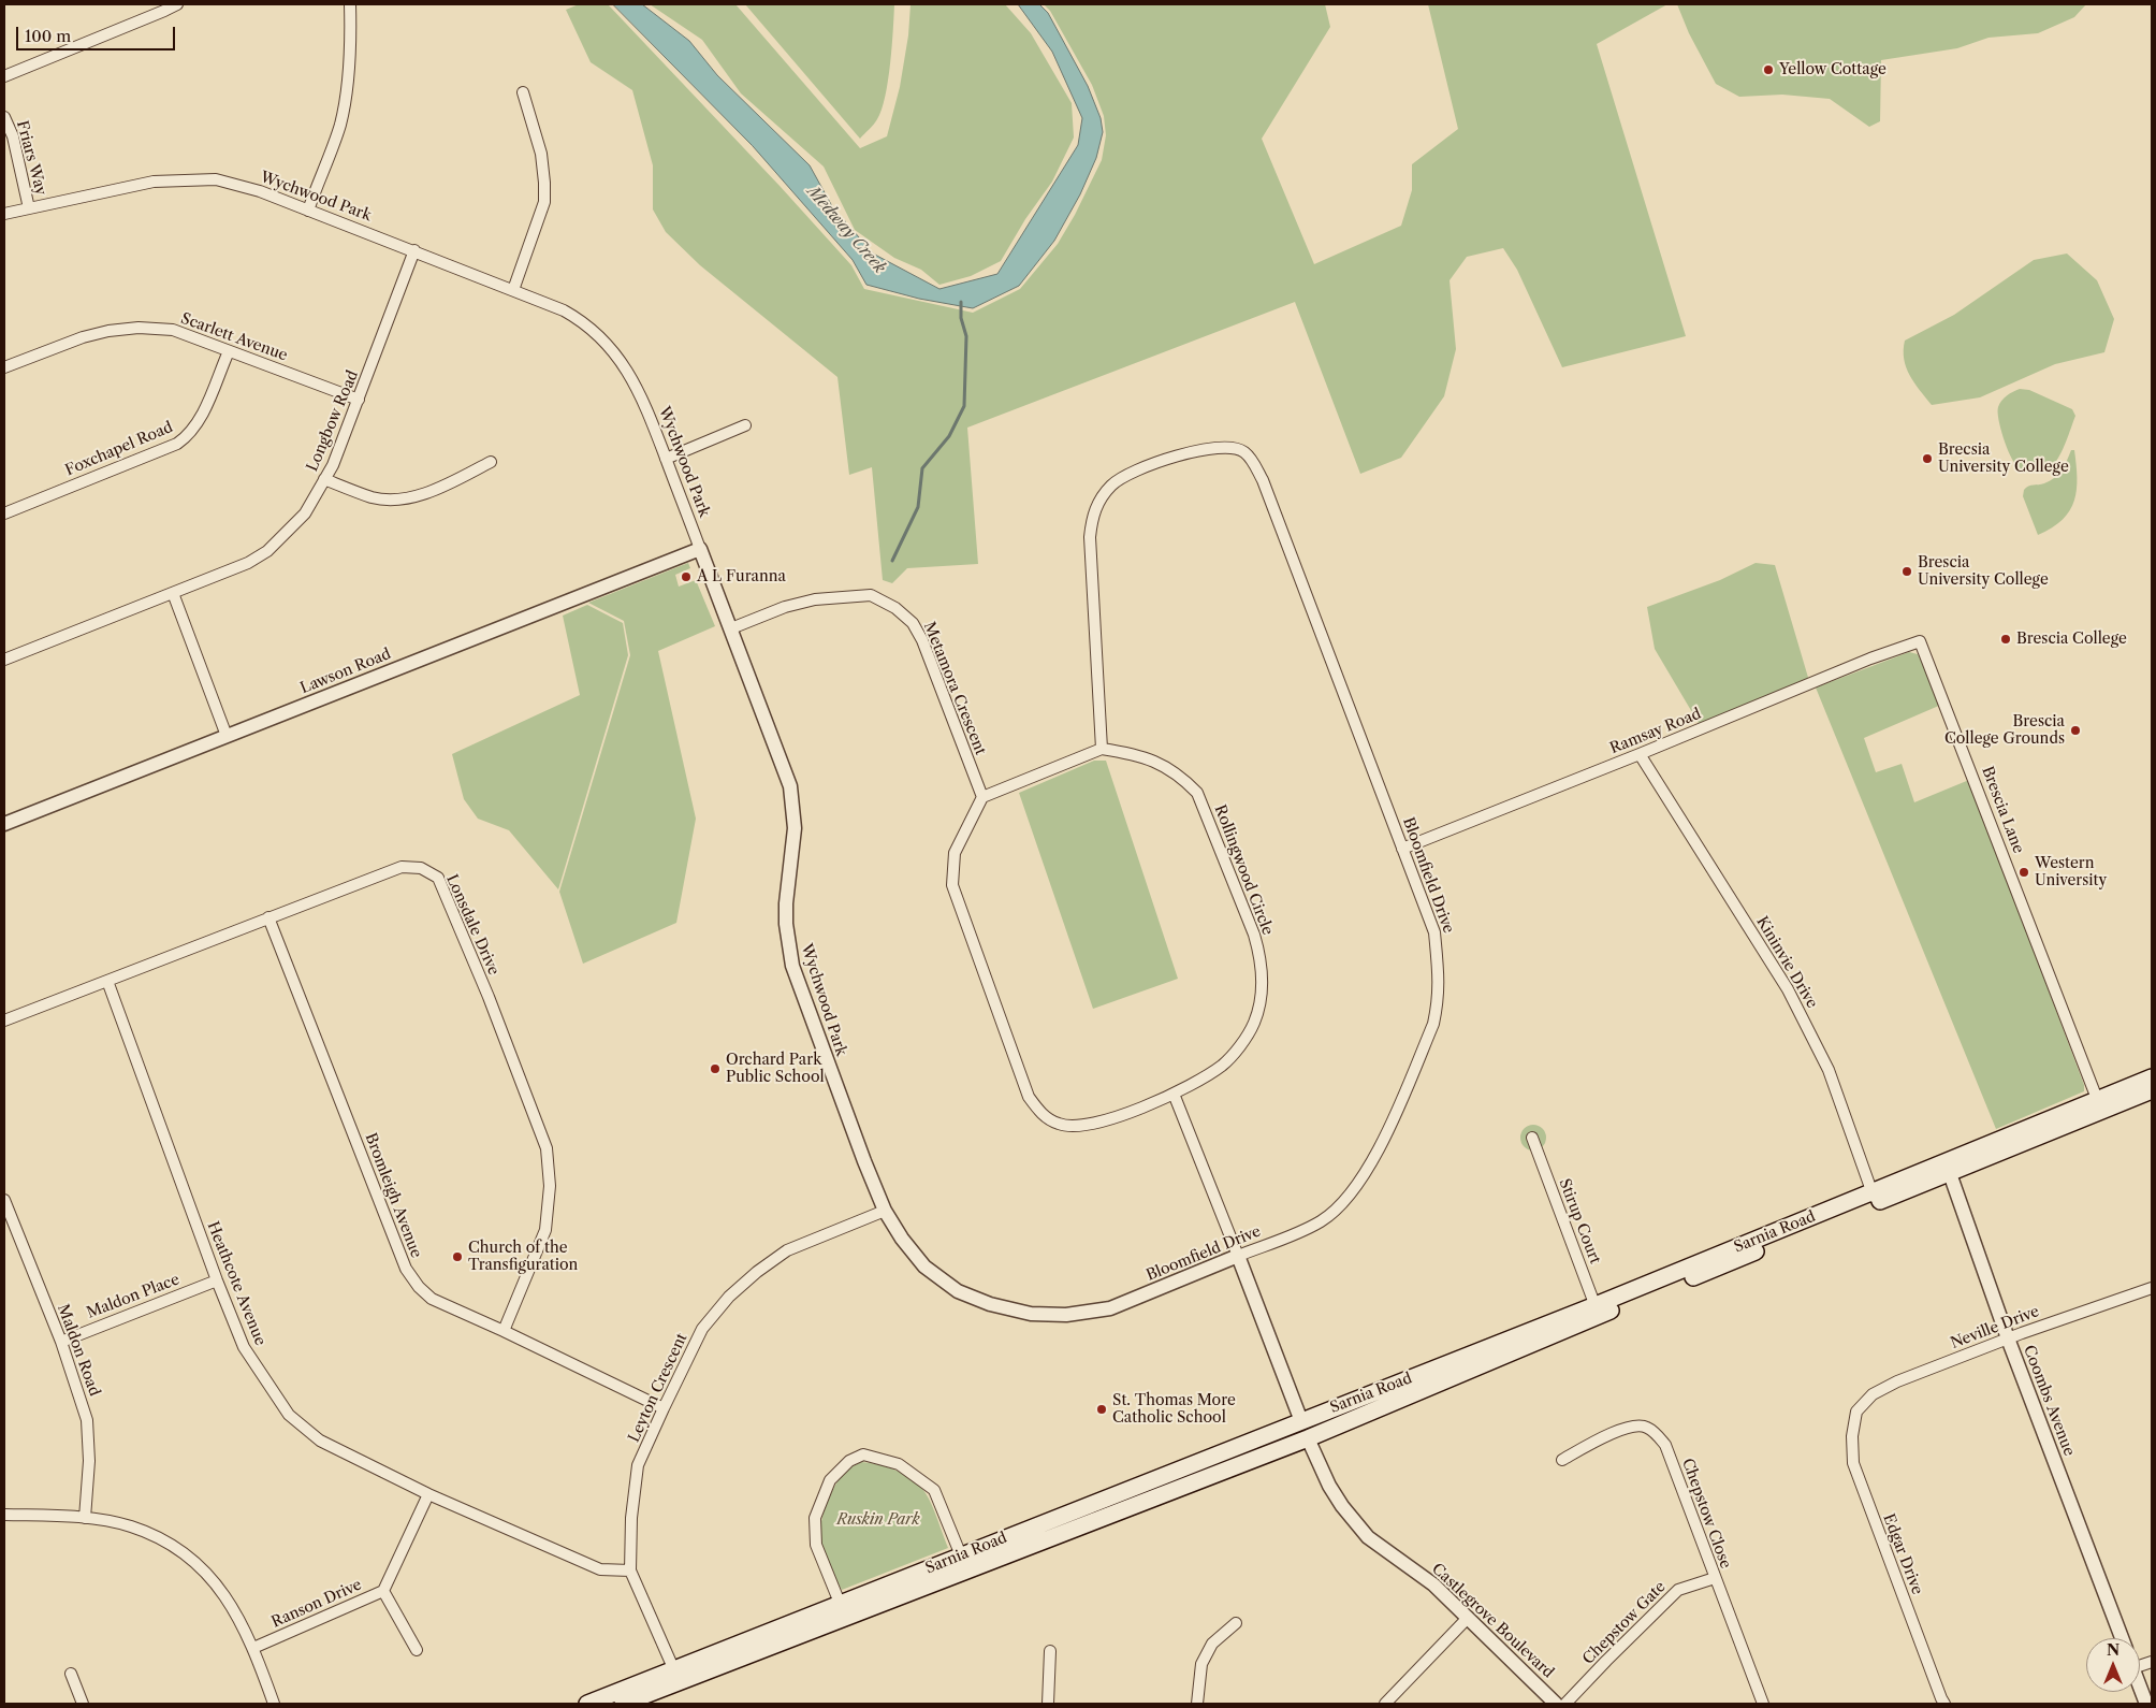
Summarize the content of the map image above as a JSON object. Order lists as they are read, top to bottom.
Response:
{
  "streets": {
    "main road": ["Sarnia Road"],
    "street": [
      "Friars Way",
      "Wychwood Park",
      "Scarlett Avenue",
      "Longbow Road",
      "Foxchapel Road",
      "Lawson Road",
      "Metamora Crescent",
      "Ramsay Road",
      "Brescia Lane",
      "Rollingwood Circle",
      "Bloomfield Drive",
      "Lonsdale Drive",
      "Kininvie Drive",
      "Bromleigh Avenue",
      "Stirup Court",
      "Heathcote Avenue",
      "Maldon Place",
      "Neville Drive",
      "Maldon Road",
      "Leyton Crescent",
      "Coombs Avenue",
      "Chepstow Close",
      "Edgar Drive",
      "Ranson Drive",
      "Castlegrove Boulevard",
      "Chepstow Gate"
    ]
  },
  "crossings": [
    ["Friars Way", "Wychwood Park"],
    ["Wychwood Park", "Longbow Road"],
    ["Wychwood Park", "Lawson Road"],
    ["Wychwood Park", "Metamora Crescent"],
    ["Wychwood Park", "Bloomfield Drive"],
    ["Wychwood Park", "Leyton Crescent"],
    ["Scarlett Avenue", "Longbow Road"],
    ["Scarlett Avenue", "Foxchapel Road"],
    ["Metamora Crescent", "Rollingwood Circle"],
    ["Ramsay Road", "Brescia Lane"],
    ["Ramsay Road", "Bloomfield Drive"],
    ["Ramsay Road", "Kininvie Drive"],
    ["Brescia Lane", "Sarnia Road"],
    ["Rollingwood Circle", "Bloomfield Drive"],
    ["Bloomfield Drive", "Leyton Crescent"],
    ["Lonsdale Drive", "Bromleigh Avenue"],
    ["Lonsdale Drive", "Heathcote Avenue"],
    ["Kininvie Drive", "Sarnia Road"],
    ["Bromleigh Avenue", "Leyton Crescent"],
    ["Stirup Court", "Sarnia Road"],
    ["Sarnia Road", "Leyton Crescent"],
    ["Sarnia Road", "Coombs Avenue"],
    ["Sarnia Road", "Castlegrove Boulevard"],
    ["Heathcote Avenue", "Maldon Place"],
    ["Heathcote Avenue", "Leyton Crescent"],
    ["Heathcote Avenue", "Ranson Drive"],
    ["Maldon Place", "Maldon Road"],
    ["Neville Drive", "Coombs Avenue"],
    ["Neville Drive", "Edgar Drive"],
    ["Chepstow Close", "Chepstow Gate"]
  ],
  "water": ["Medway Creek"],
  "parks": ["Ruskin Park"],
  "places": [
    "Yellow Cottage",
    "Brecsia University College",
    "Brescia University College",
    "A L Furanna",
    "Brescia College",
    "Brescia College Grounds",
    "Western University",
    "Orchard Park Public School",
    "Church of the Transfiguration",
    "St. Thomas More Catholic School"
  ],
  "scale_bar": "100 m",
  "north": "top"
}
